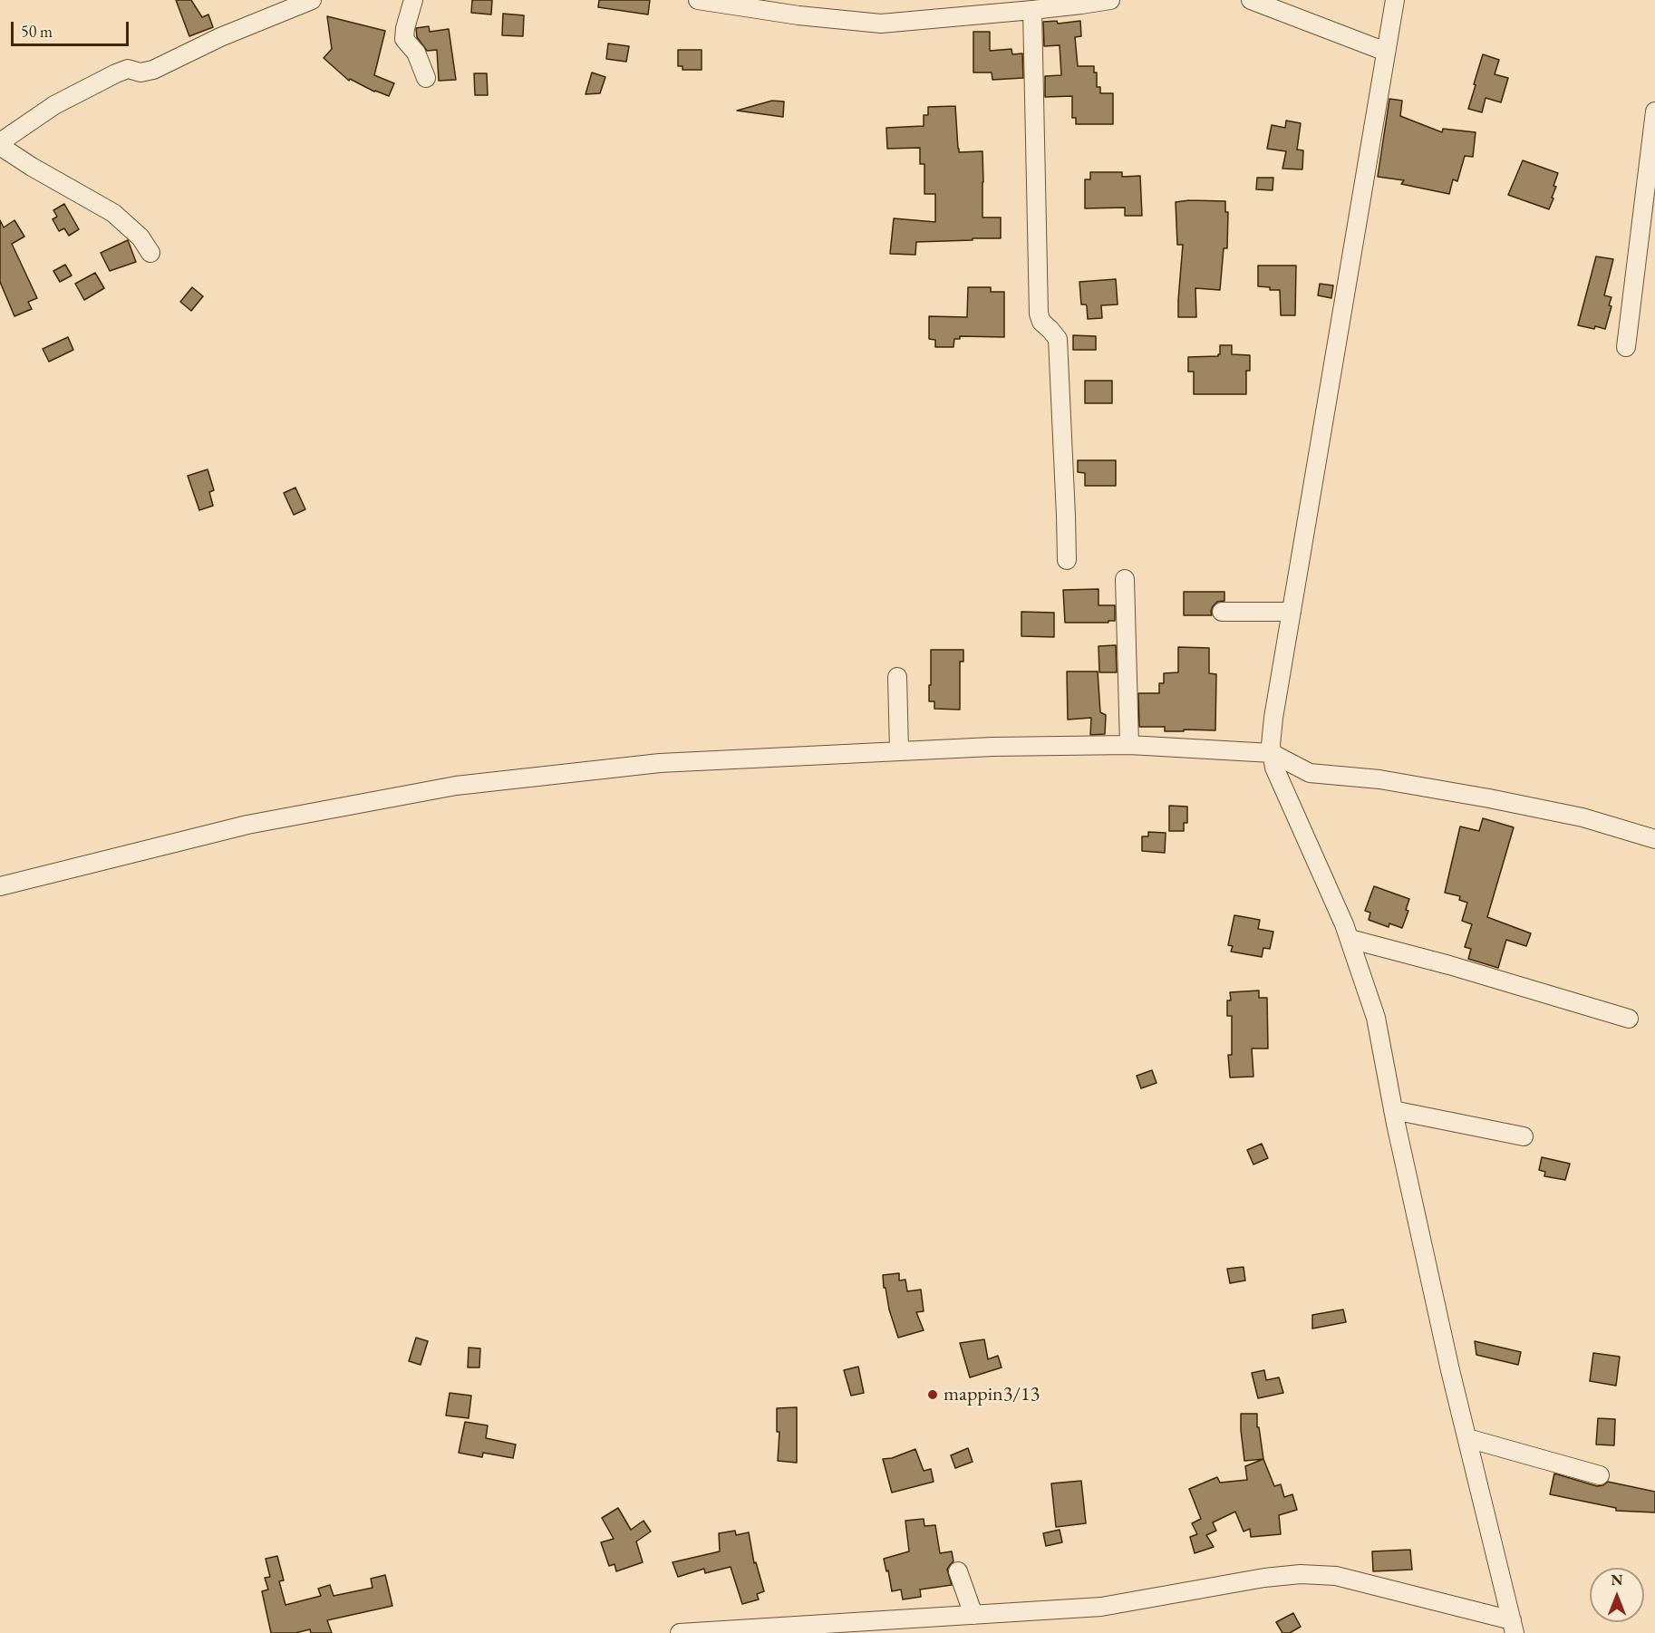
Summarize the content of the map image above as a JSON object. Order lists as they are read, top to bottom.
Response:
{
  "places": ["mappin3/13"],
  "scale_bar": "50 m",
  "north": "top"
}
